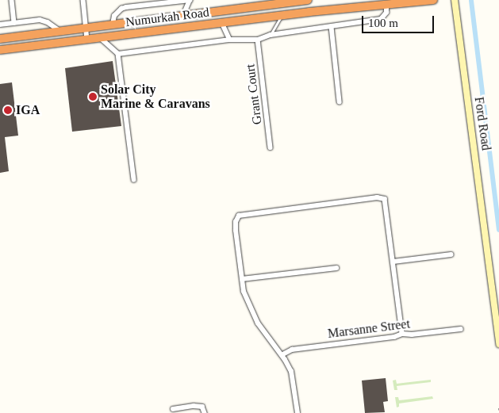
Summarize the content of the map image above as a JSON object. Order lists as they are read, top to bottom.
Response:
{
  "streets": {
    "highway": ["Numurkah Road"],
    "street": ["Grant Court", "Ford Road", "Marsanne Street"]
  },
  "places": ["Solar City Marine & Caravans", "IGA"],
  "scale_bar": "100 m"
}
